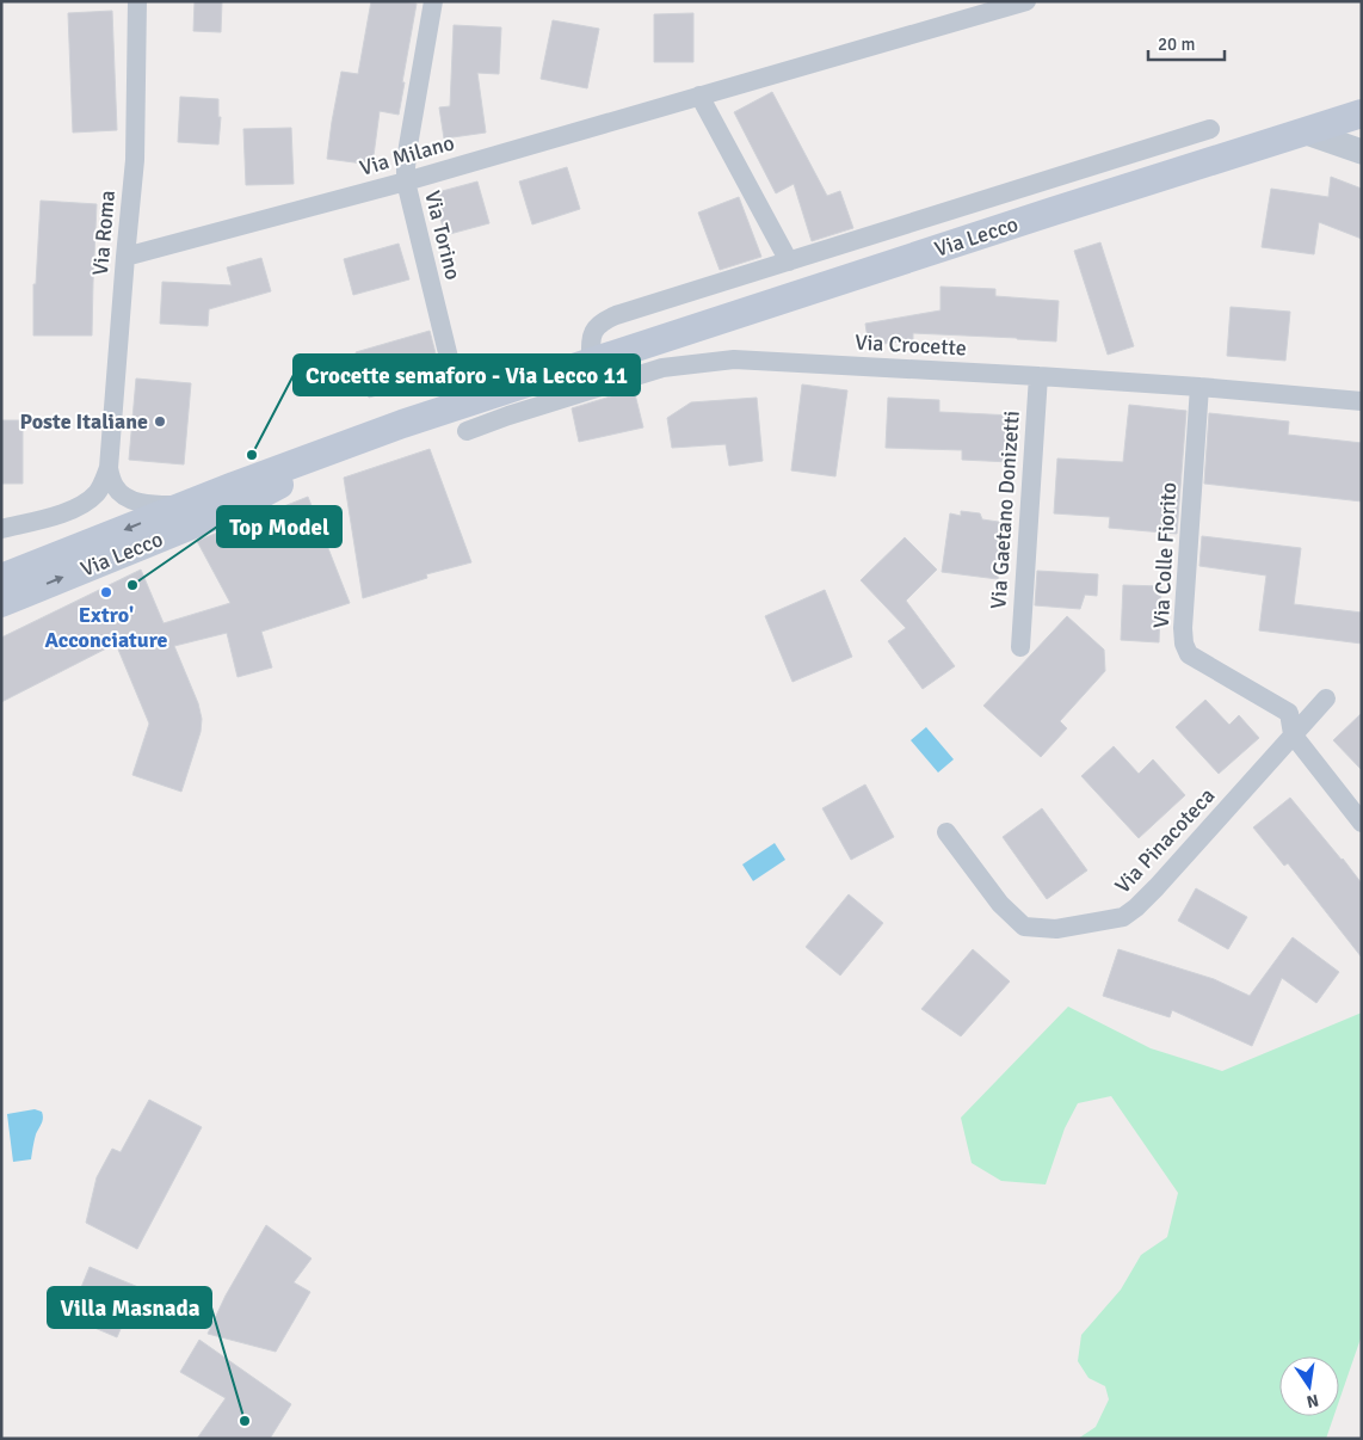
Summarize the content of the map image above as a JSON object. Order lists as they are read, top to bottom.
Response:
{
  "streets": {
    "main road": ["Via Lecco"],
    "street": [
      "Via Milano",
      "Via Roma",
      "Via Torino",
      "Via Crocette",
      "Via Gaetano Donizetti",
      "Via Colle Fiorito",
      "Via Pinacoteca"
    ]
  },
  "crossings": [
    ["Via Milano", "Via Roma"],
    ["Via Milano", "Via Torino"],
    ["Via Crocette", "Via Gaetano Donizetti"],
    ["Via Crocette", "Via Colle Fiorito"],
    ["Via Colle Fiorito", "Via Pinacoteca"]
  ],
  "places": [
    "Poste Italiane",
    "Crocette semaforo - Via Lecco 11",
    "Top Model",
    "Extro' Acconciature",
    "Villa Masnada"
  ],
  "scale_bar": "20 m",
  "north": "bottom"
}
